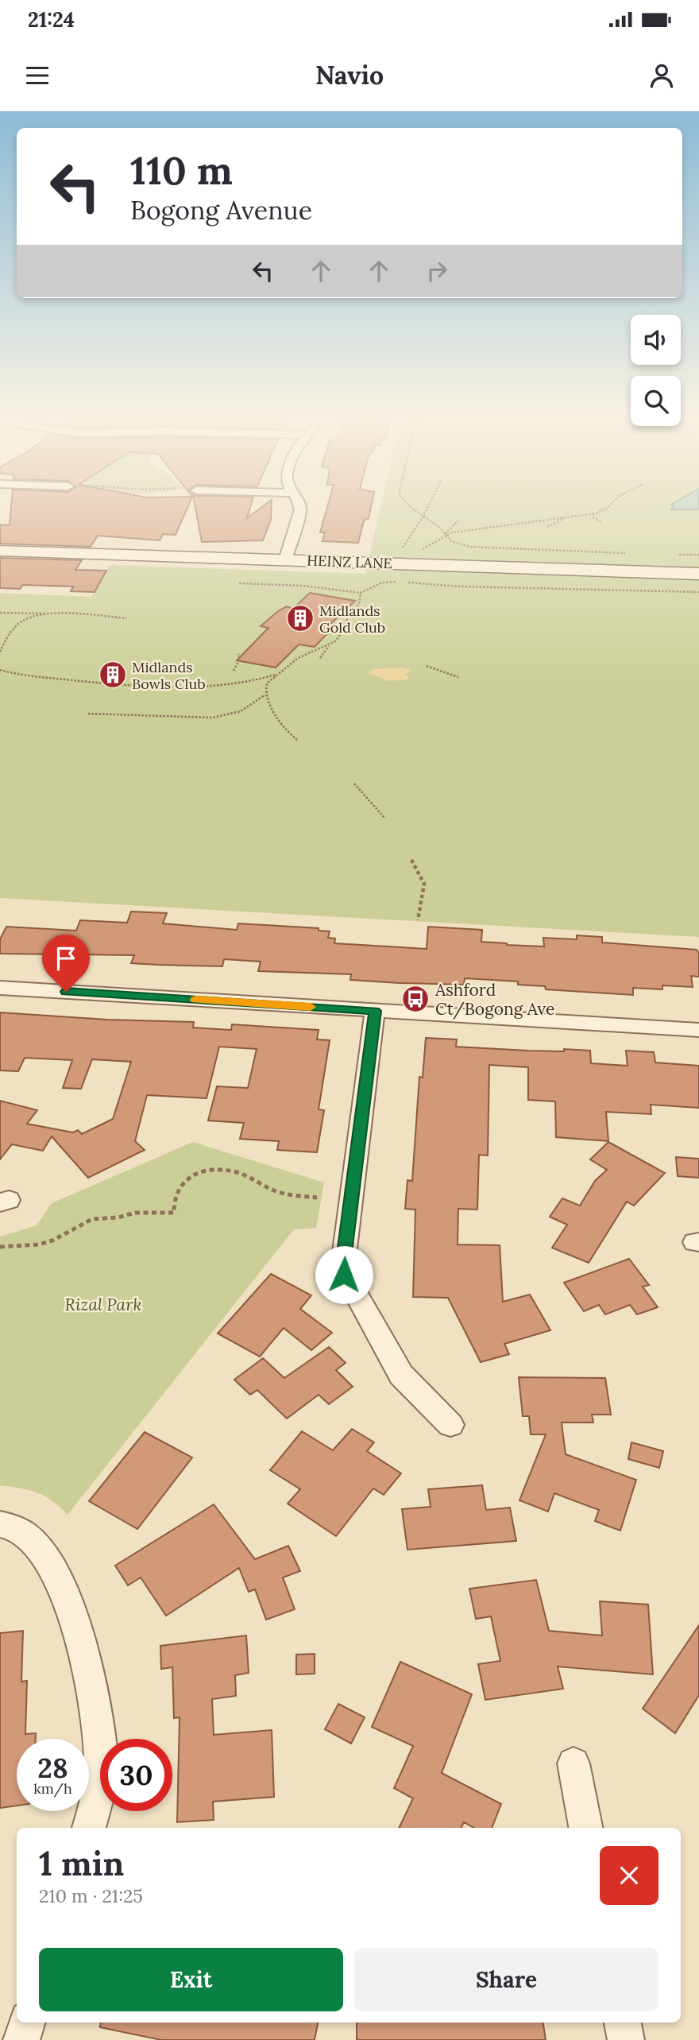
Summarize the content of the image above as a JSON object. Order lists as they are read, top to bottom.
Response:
{
  "streets": {
    "street": ["HEINZ LANE"]
  },
  "parks": ["Rizal Park"],
  "places": {
    "building": ["Midlands Gold Club", "Midlands Bowls Club"],
    "bus stop": ["Ashford Ct/Bogong Ave"]
  },
  "page": {
    "status": "21:24",
    "header": "Navio",
    "turn": ["110 m", "Bogong Avenue"],
    "speed": "28 km/h",
    "limit": "30",
    "heading": ["1 min", "210 m · 21:25"],
    "buttons": ["Exit", "Share"]
  }
}
